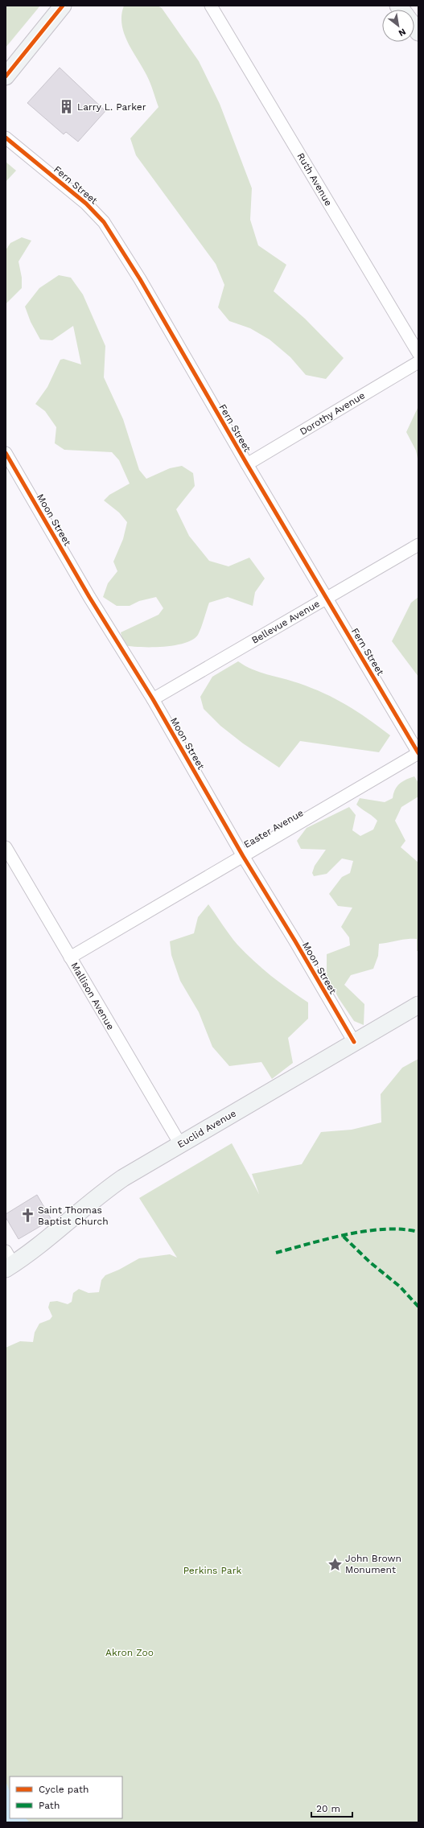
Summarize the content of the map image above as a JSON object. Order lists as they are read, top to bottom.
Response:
{
  "streets": {
    "street": [
      "Ruth Avenue",
      "Fern Street",
      "Dorothy Avenue",
      "Moon Street",
      "Bellevue Avenue",
      "Easter Avenue",
      "Mallison Avenue",
      "Euclid Avenue"
    ]
  },
  "crossings": [
    ["Fern Street", "Dorothy Avenue"],
    ["Fern Street", "Bellevue Avenue"],
    ["Fern Street", "Easter Avenue"],
    ["Moon Street", "Bellevue Avenue"],
    ["Moon Street", "Easter Avenue"],
    ["Moon Street", "Euclid Avenue"],
    ["Easter Avenue", "Mallison Avenue"],
    ["Mallison Avenue", "Euclid Avenue"]
  ],
  "parks": ["Perkins Park", "Akron Zoo"],
  "places": {
    "building": ["Larry L. Parker"],
    "church": ["Saint Thomas Baptist Church"],
    "place": ["John Brown Monument"]
  },
  "legend": ["Cycle path", "Path"],
  "scale_bar": "20 m",
  "north": "bottom right"
}
